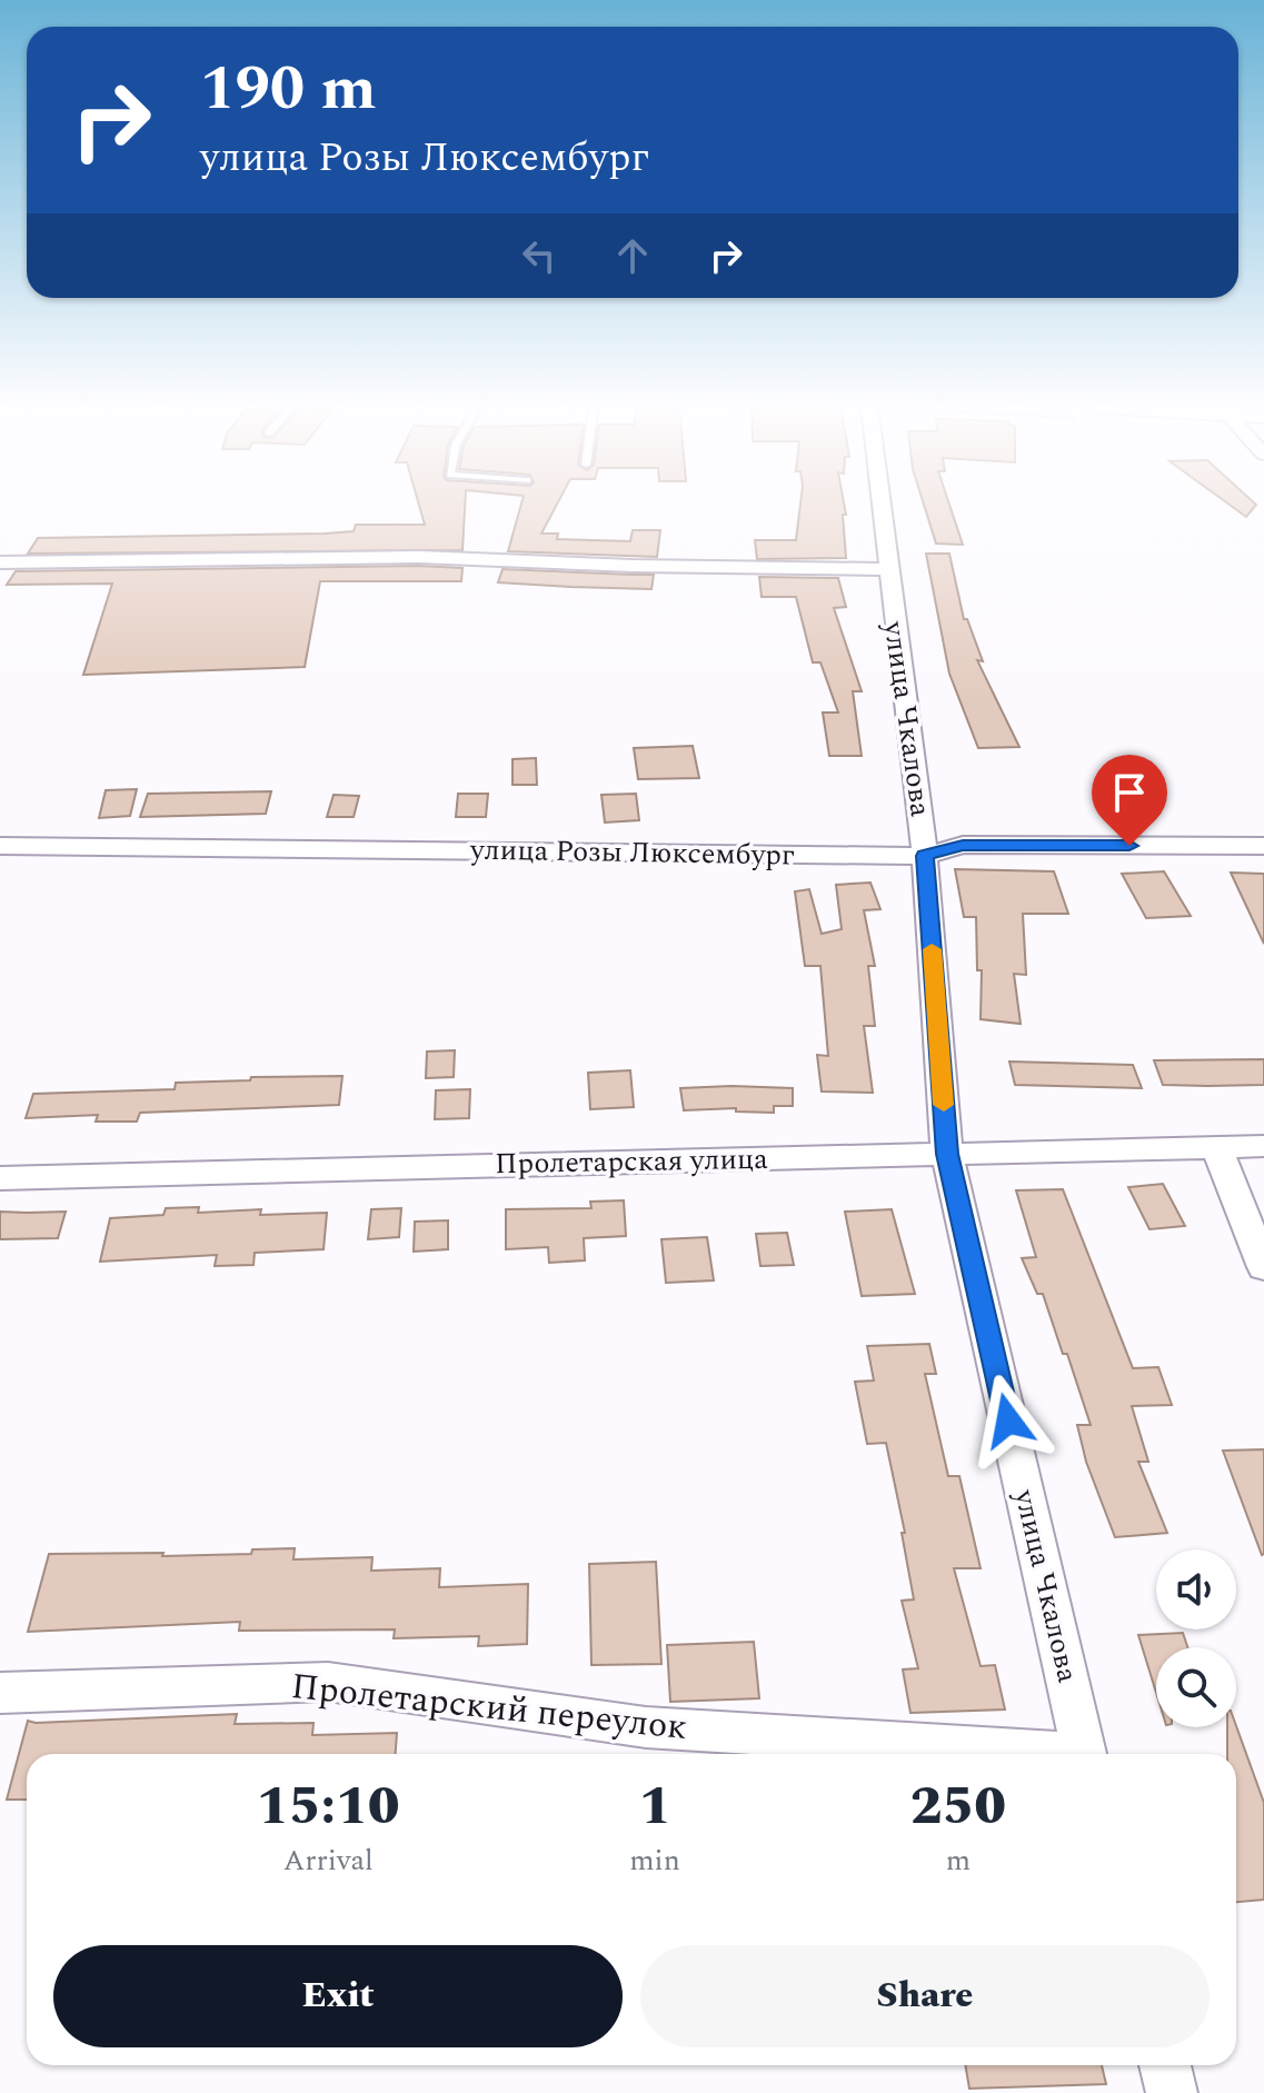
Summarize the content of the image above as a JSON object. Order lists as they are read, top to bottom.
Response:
{
  "streets": {
    "street": [
      "улица Чкалова",
      "улица Розы Люксембург",
      "Пролетарская улица",
      "Пролетарский переулок"
    ]
  },
  "crossings": [
    ["улица Чкалова", "улица Розы Люксембург"],
    ["улица Чкалова", "Пролетарская улица"]
  ],
  "page": {
    "turn": ["190 m", "улица Розы Люксембург"],
    "eta": [
      "15:10",
      "Arrival",
      "1",
      "min",
      "250",
      "m"
    ],
    "buttons": ["Exit", "Share"]
  }
}
